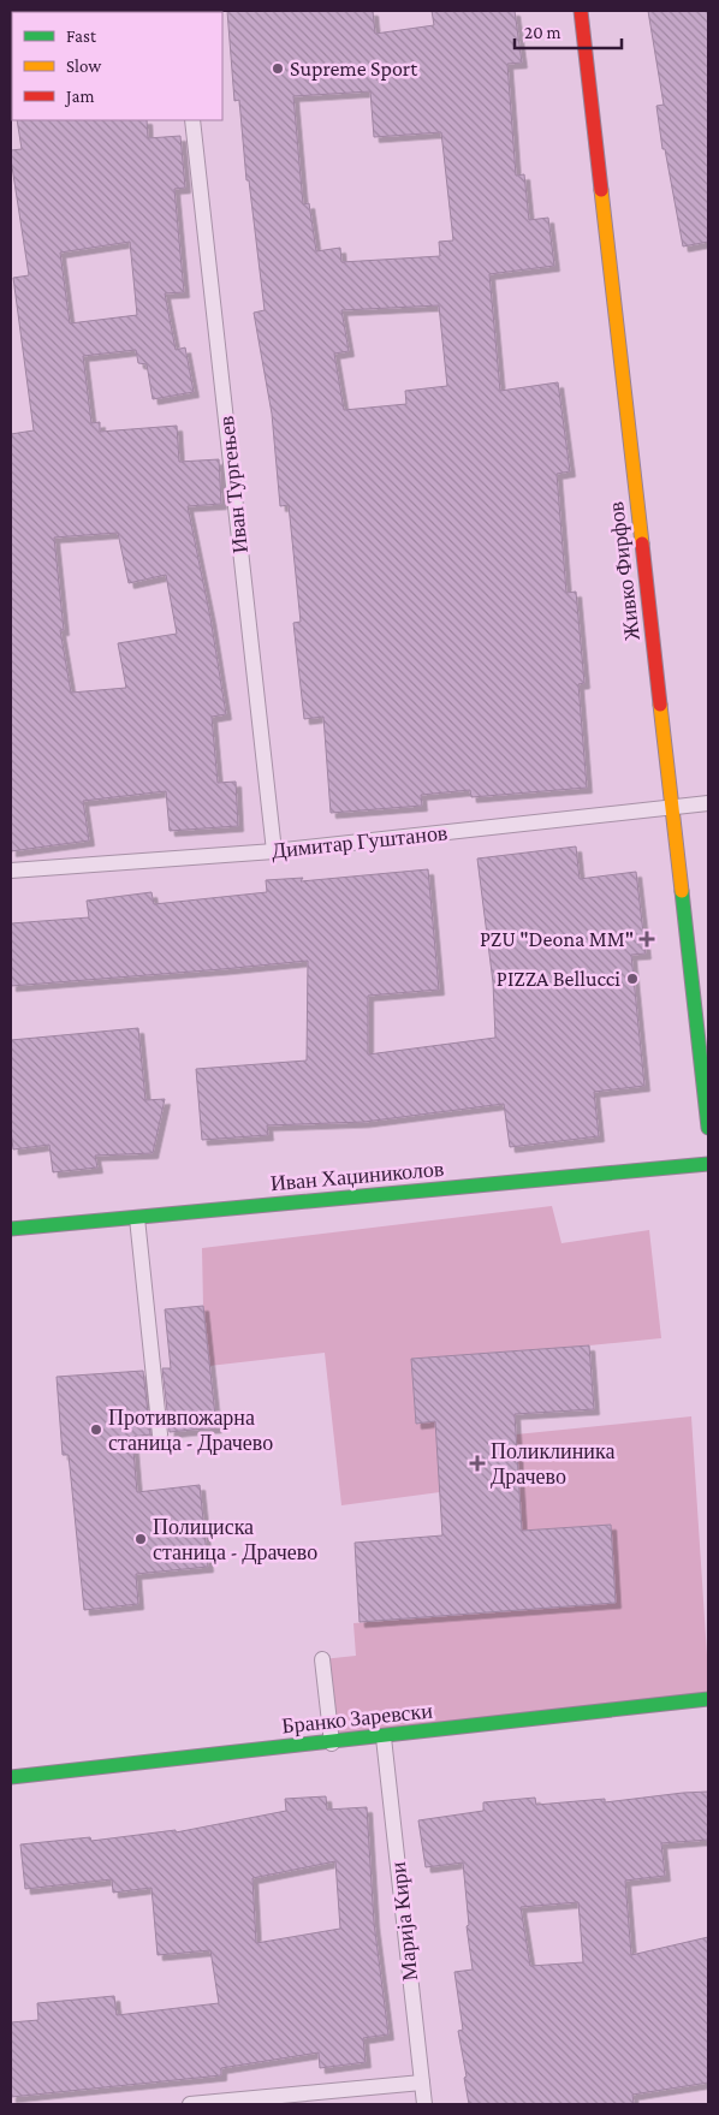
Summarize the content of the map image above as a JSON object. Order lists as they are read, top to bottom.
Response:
{
  "streets": {
    "street": ["Живко Фирфов", "Иван Хаџиниколов", "Бранко Заревски"],
    "lane": ["Иван Тургењев", "Димитар Гуштанов", "Марија Кири"]
  },
  "crossings": [
    ["Иван Тургењев", "Димитар Гуштанов"],
    ["Живко Фирфов", "Димитар Гуштанов"],
    ["Бранко Заревски", "Марија Кири"]
  ],
  "places": {
    "other": [
      "Supreme Sport",
      "PIZZA Bellucci",
      "Противпожарна станица - Драчево",
      "Полициска станица - Драчево"
    ],
    "health": ["PZU \"Deona MM\"", "Поликлиника Драчево"]
  },
  "legend": ["Fast", "Slow", "Jam"],
  "scale_bar": "20 m"
}
